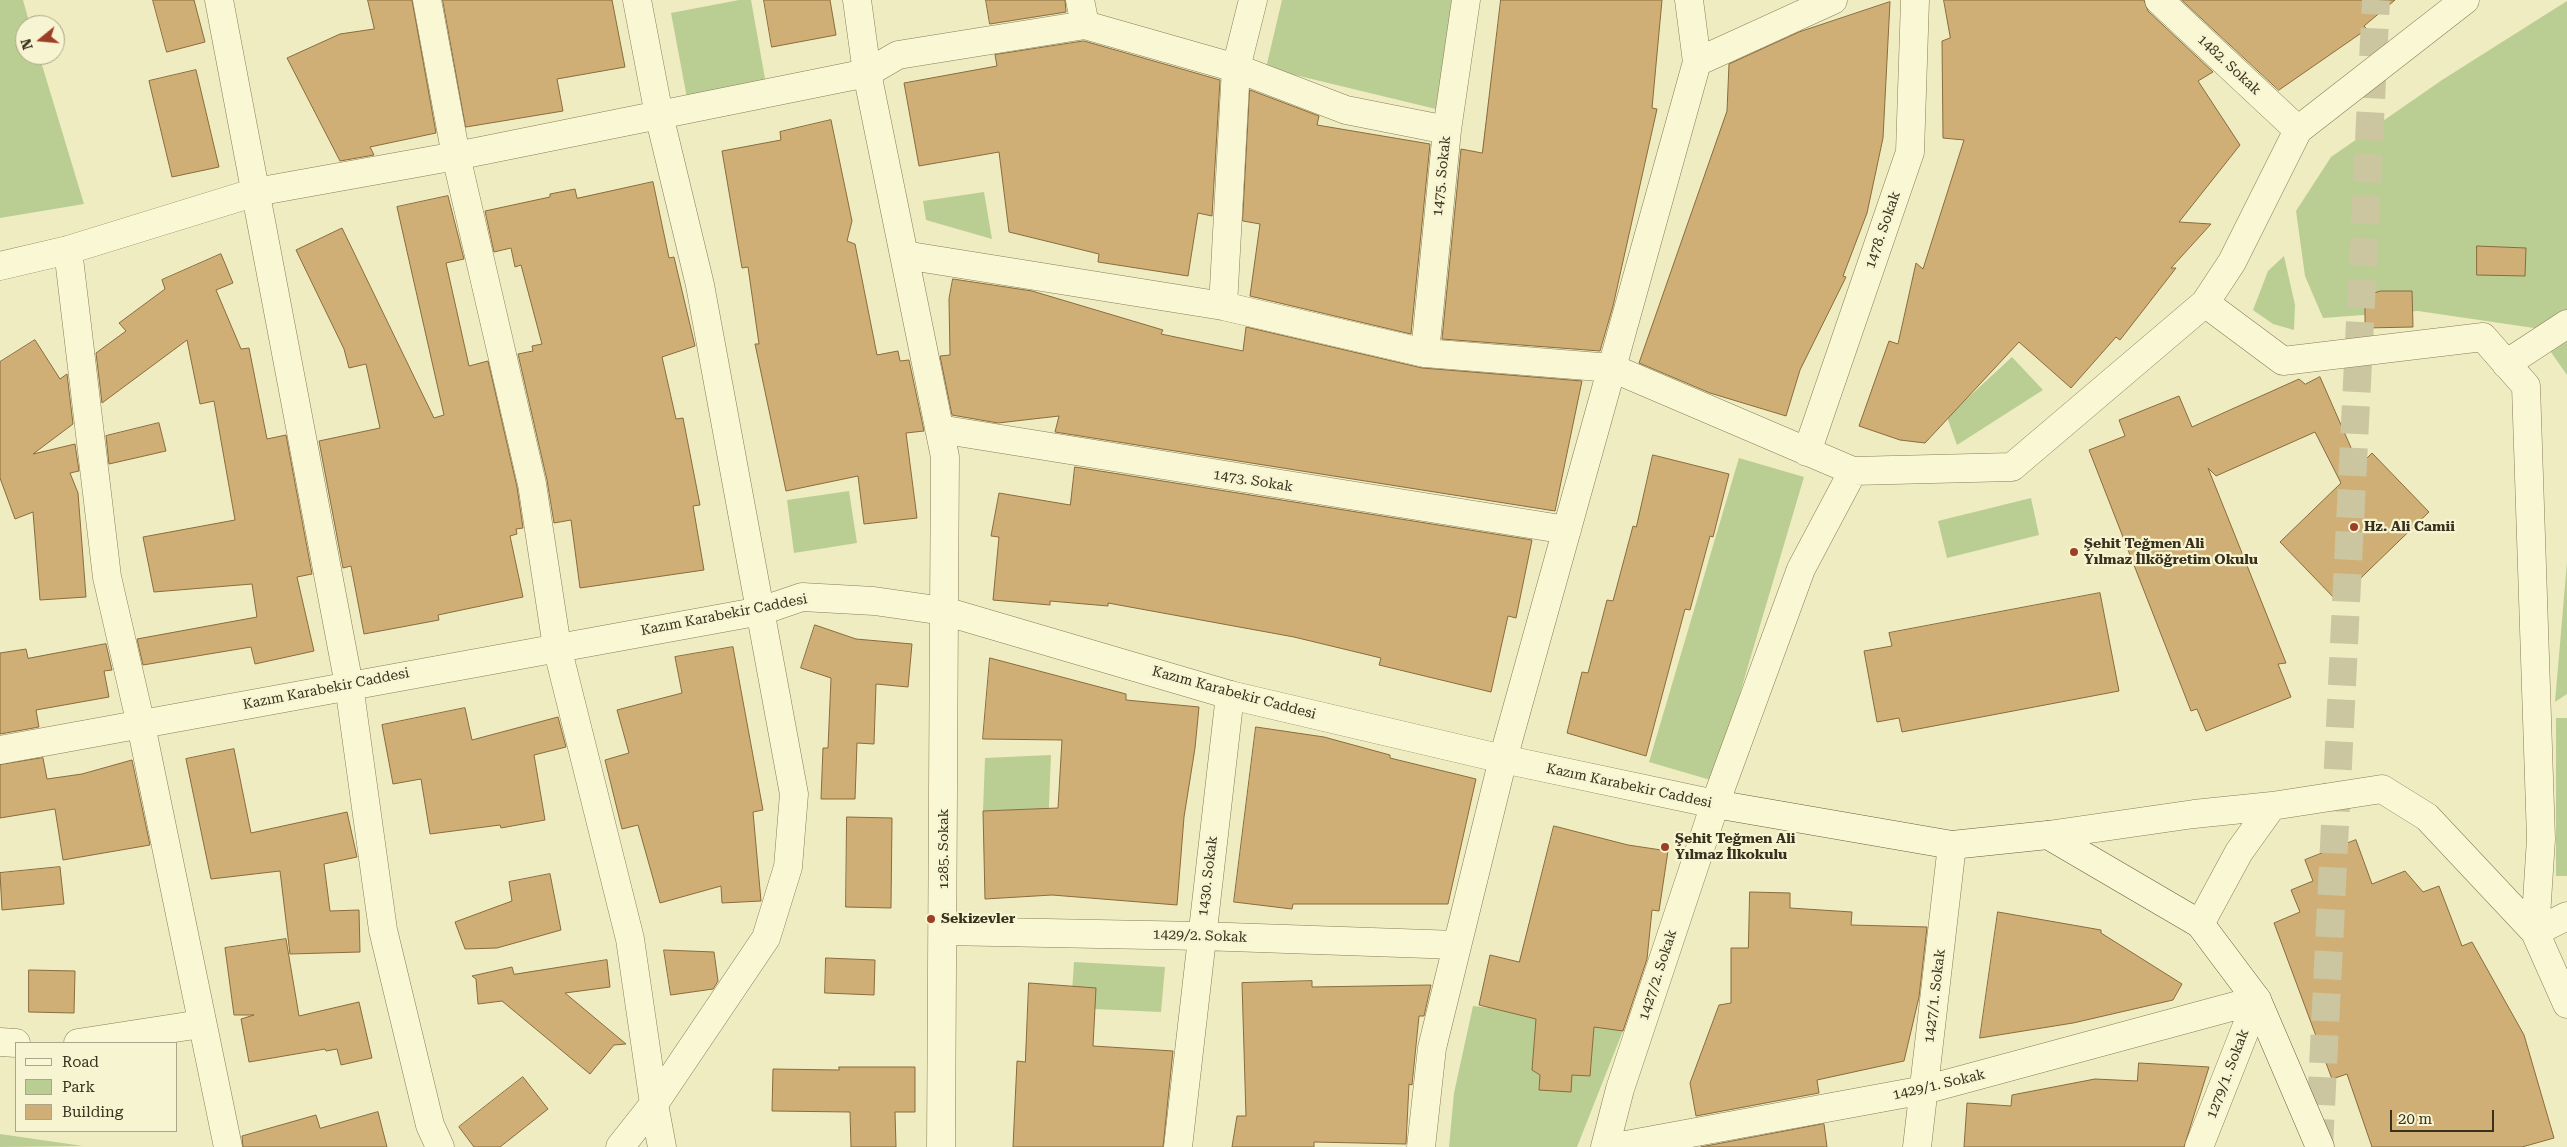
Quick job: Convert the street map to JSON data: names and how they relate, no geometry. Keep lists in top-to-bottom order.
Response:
{
  "streets": {
    "street": [
      "1482. Sokak",
      "1475. Sokak",
      "1478. Sokak",
      "1473. Sokak",
      "Kazım Karabekir Caddesi",
      "1285. Sokak",
      "1430. Sokak",
      "1429/2. Sokak",
      "1427/2. Sokak",
      "1427/1. Sokak",
      "1279/1. Sokak",
      "1429/1. Sokak"
    ]
  },
  "crossings": [
    ["1473. Sokak", "1285. Sokak"],
    ["Kazım Karabekir Caddesi", "1285. Sokak"],
    ["Kazım Karabekir Caddesi", "1430. Sokak"],
    ["Kazım Karabekir Caddesi", "1427/2. Sokak"],
    ["Kazım Karabekir Caddesi", "1427/1. Sokak"],
    ["1285. Sokak", "1429/2. Sokak"],
    ["1430. Sokak", "1429/2. Sokak"],
    ["1427/1. Sokak", "1429/1. Sokak"],
    ["1279/1. Sokak", "1429/1. Sokak"]
  ],
  "places": [
    "Hz. Ali Camii",
    "Şehit Teğmen Ali Yılmaz İlköğretim Okulu",
    "Şehit Teğmen Ali Yılmaz İlkokulu",
    "Sekizevler"
  ],
  "legend": ["Road", "Park", "Building"],
  "scale_bar": "20 m",
  "north": "left"
}
